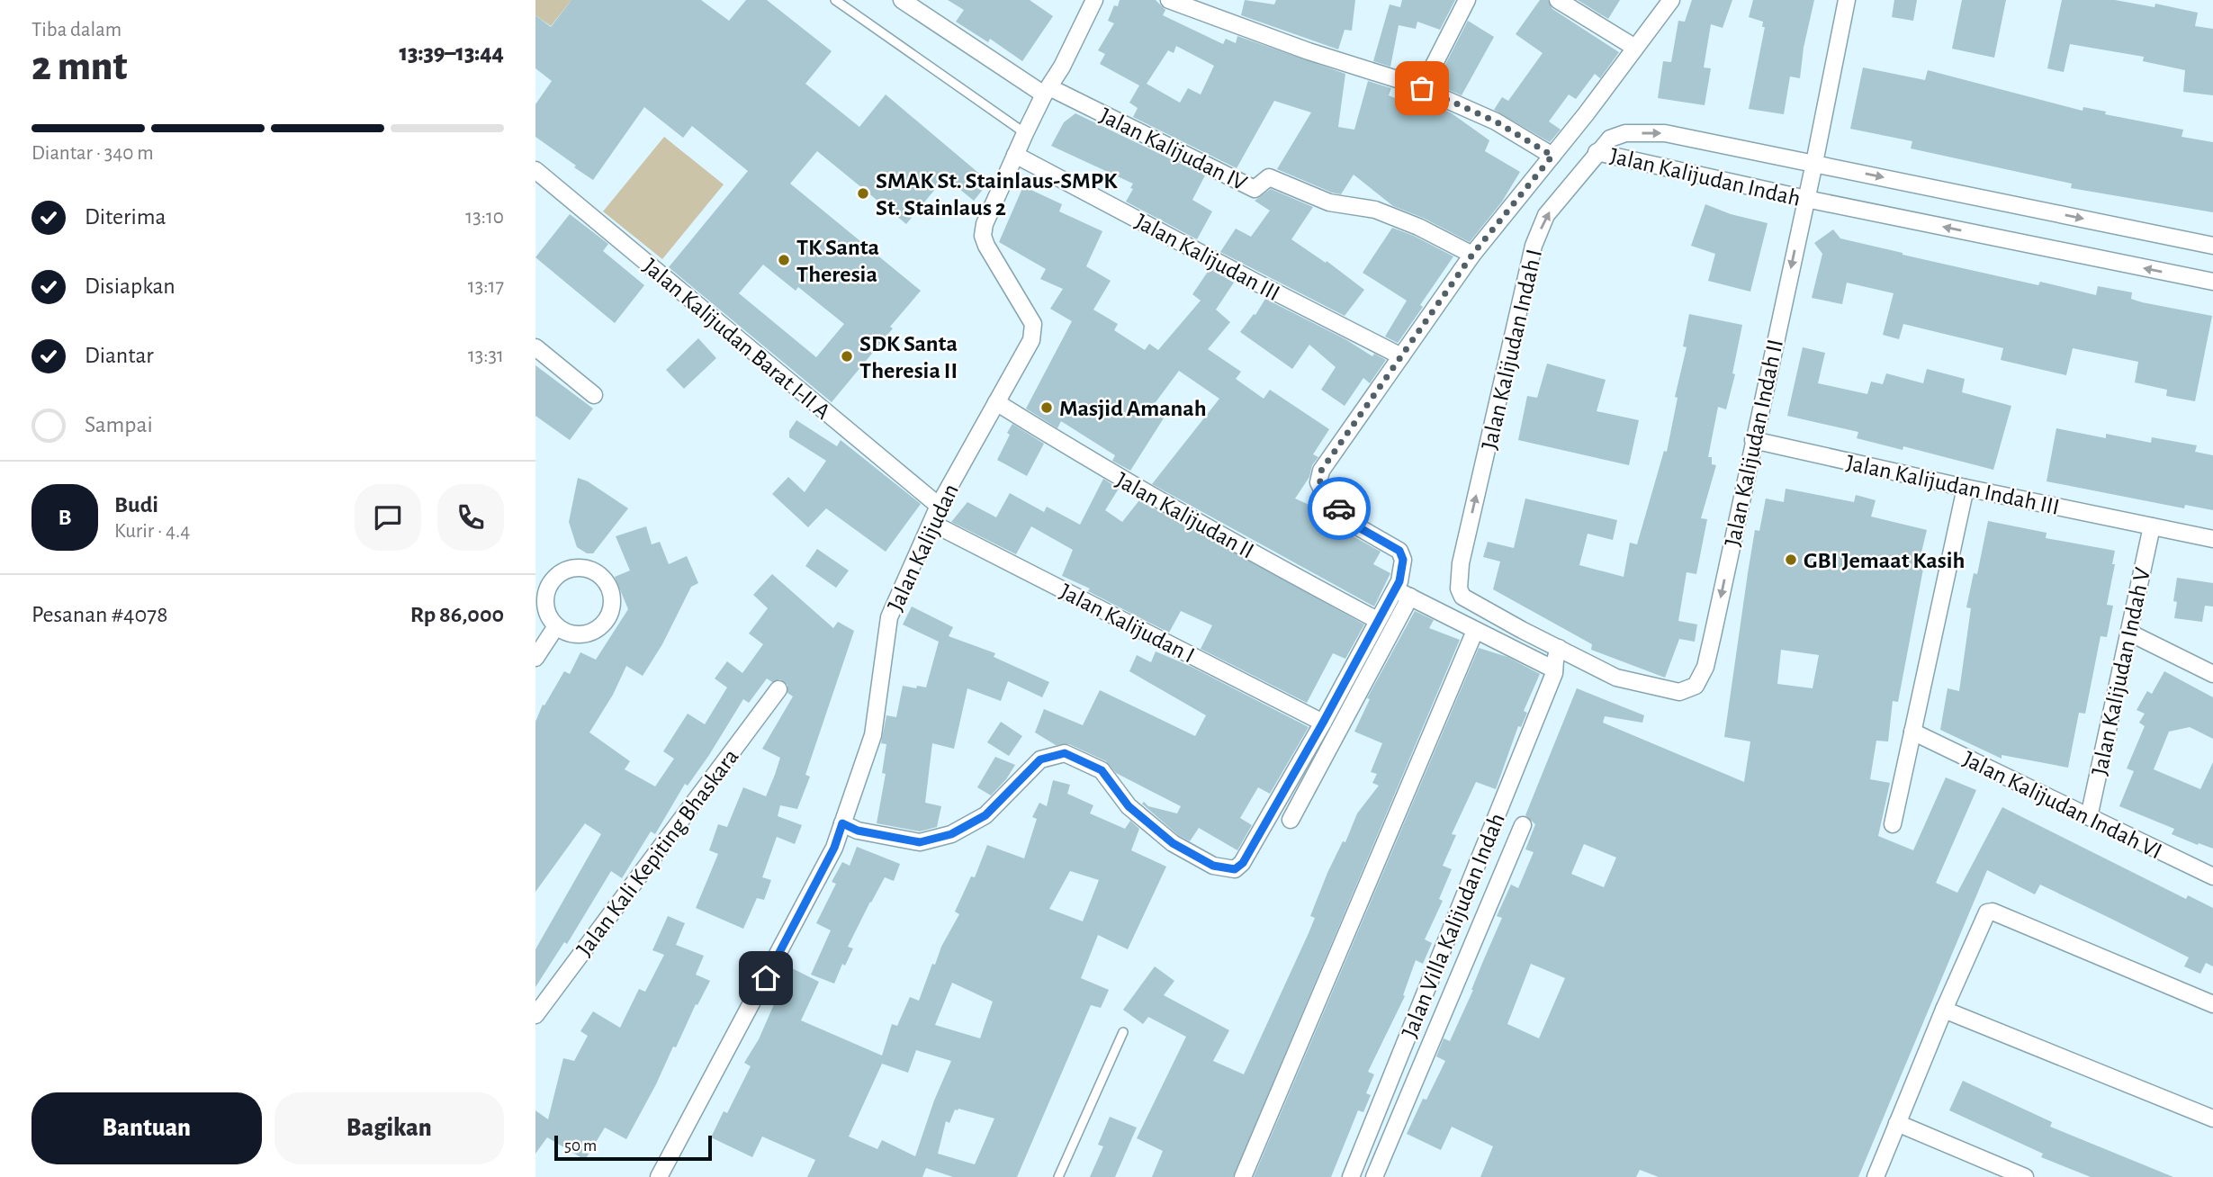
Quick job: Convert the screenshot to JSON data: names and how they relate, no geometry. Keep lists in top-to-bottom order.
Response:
{
  "streets": {
    "street": [
      "Jalan Kalijudan IV",
      "Jalan Kalijudan Indah",
      "Jalan Kalijudan III",
      "Jalan Kalijudan Barat I-II A",
      "Jalan Kalijudan Indah I",
      "Jalan Kalijudan Indah II",
      "Jalan Kalijudan Indah III",
      "Jalan Kalijudan II",
      "Jalan Kalijudan",
      "Jalan Kalijudan I",
      "Jalan Kalijudan Indah V",
      "Jalan Kalijudan Indah VI",
      "Jalan Kali Kepiting Bhaskara",
      "Jalan Villa Kalijudan Indah"
    ]
  },
  "crossings": [
    ["Jalan Kalijudan IV", "Jalan Kalijudan"],
    ["Jalan Kalijudan Indah", "Jalan Kalijudan Indah I"],
    ["Jalan Kalijudan Indah", "Jalan Kalijudan Indah II"],
    ["Jalan Kalijudan III", "Jalan Kalijudan"],
    ["Jalan Kalijudan Barat I-II A", "Jalan Kalijudan"],
    ["Jalan Kalijudan Indah I", "Jalan Kalijudan Indah II"],
    ["Jalan Kalijudan Indah II", "Jalan Kalijudan Indah III"],
    ["Jalan Kalijudan Indah III", "Jalan Kalijudan Indah V"],
    ["Jalan Kalijudan II", "Jalan Kalijudan"],
    ["Jalan Kalijudan", "Jalan Kalijudan I"],
    ["Jalan Kalijudan Indah V", "Jalan Kalijudan Indah VI"]
  ],
  "one_way": ["Jalan Kalijudan Indah II"],
  "places": [
    "SMAK St. Stainlaus-SMPK St. Stainlaus 2",
    "TK Santa Theresia",
    "SDK Santa Theresia II",
    "Masjid Amanah",
    "GBI Jemaat Kasih"
  ],
  "scale_bar": "50 m",
  "page": {
    "heading": ["2 mnt", "Tiba dalam", "13:39–13:44"],
    "panel": [
      "Budi",
      "Kurir · 4.4",
      "Pesanan #4078",
      "Rp 86,000"
    ],
    "bar": "Diantar · 340 m",
    "list": [
      ["Diterima", "13:10"],
      ["Disiapkan", "13:17"],
      ["Diantar", "13:31"],
      "Sampai"
    ],
    "round": "B",
    "buttons": ["Bantuan", "Bagikan"],
    "scale": "50 m"
  }
}
